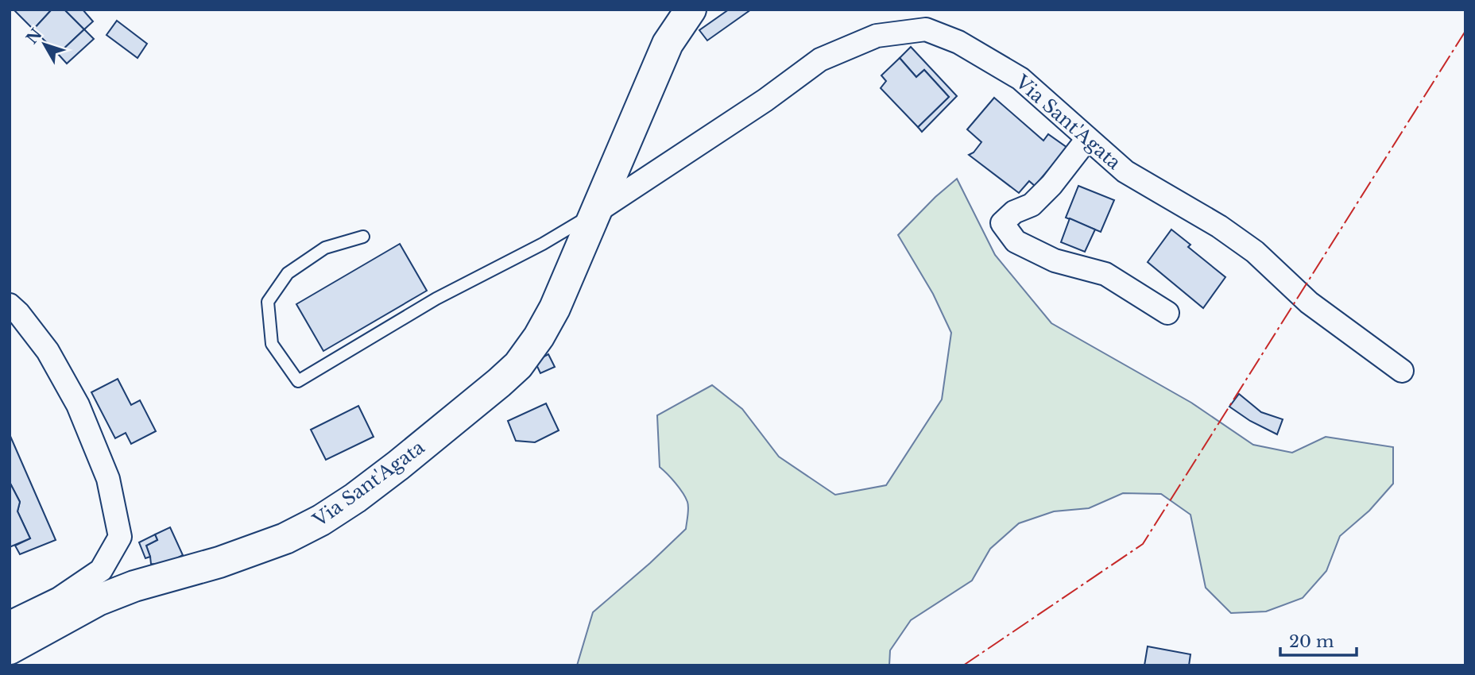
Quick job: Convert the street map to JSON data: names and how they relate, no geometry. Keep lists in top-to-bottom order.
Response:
{
  "streets": {
    "street": ["Via Sant'Agata"]
  },
  "scale_bar": "20 m",
  "north": "top left"
}
